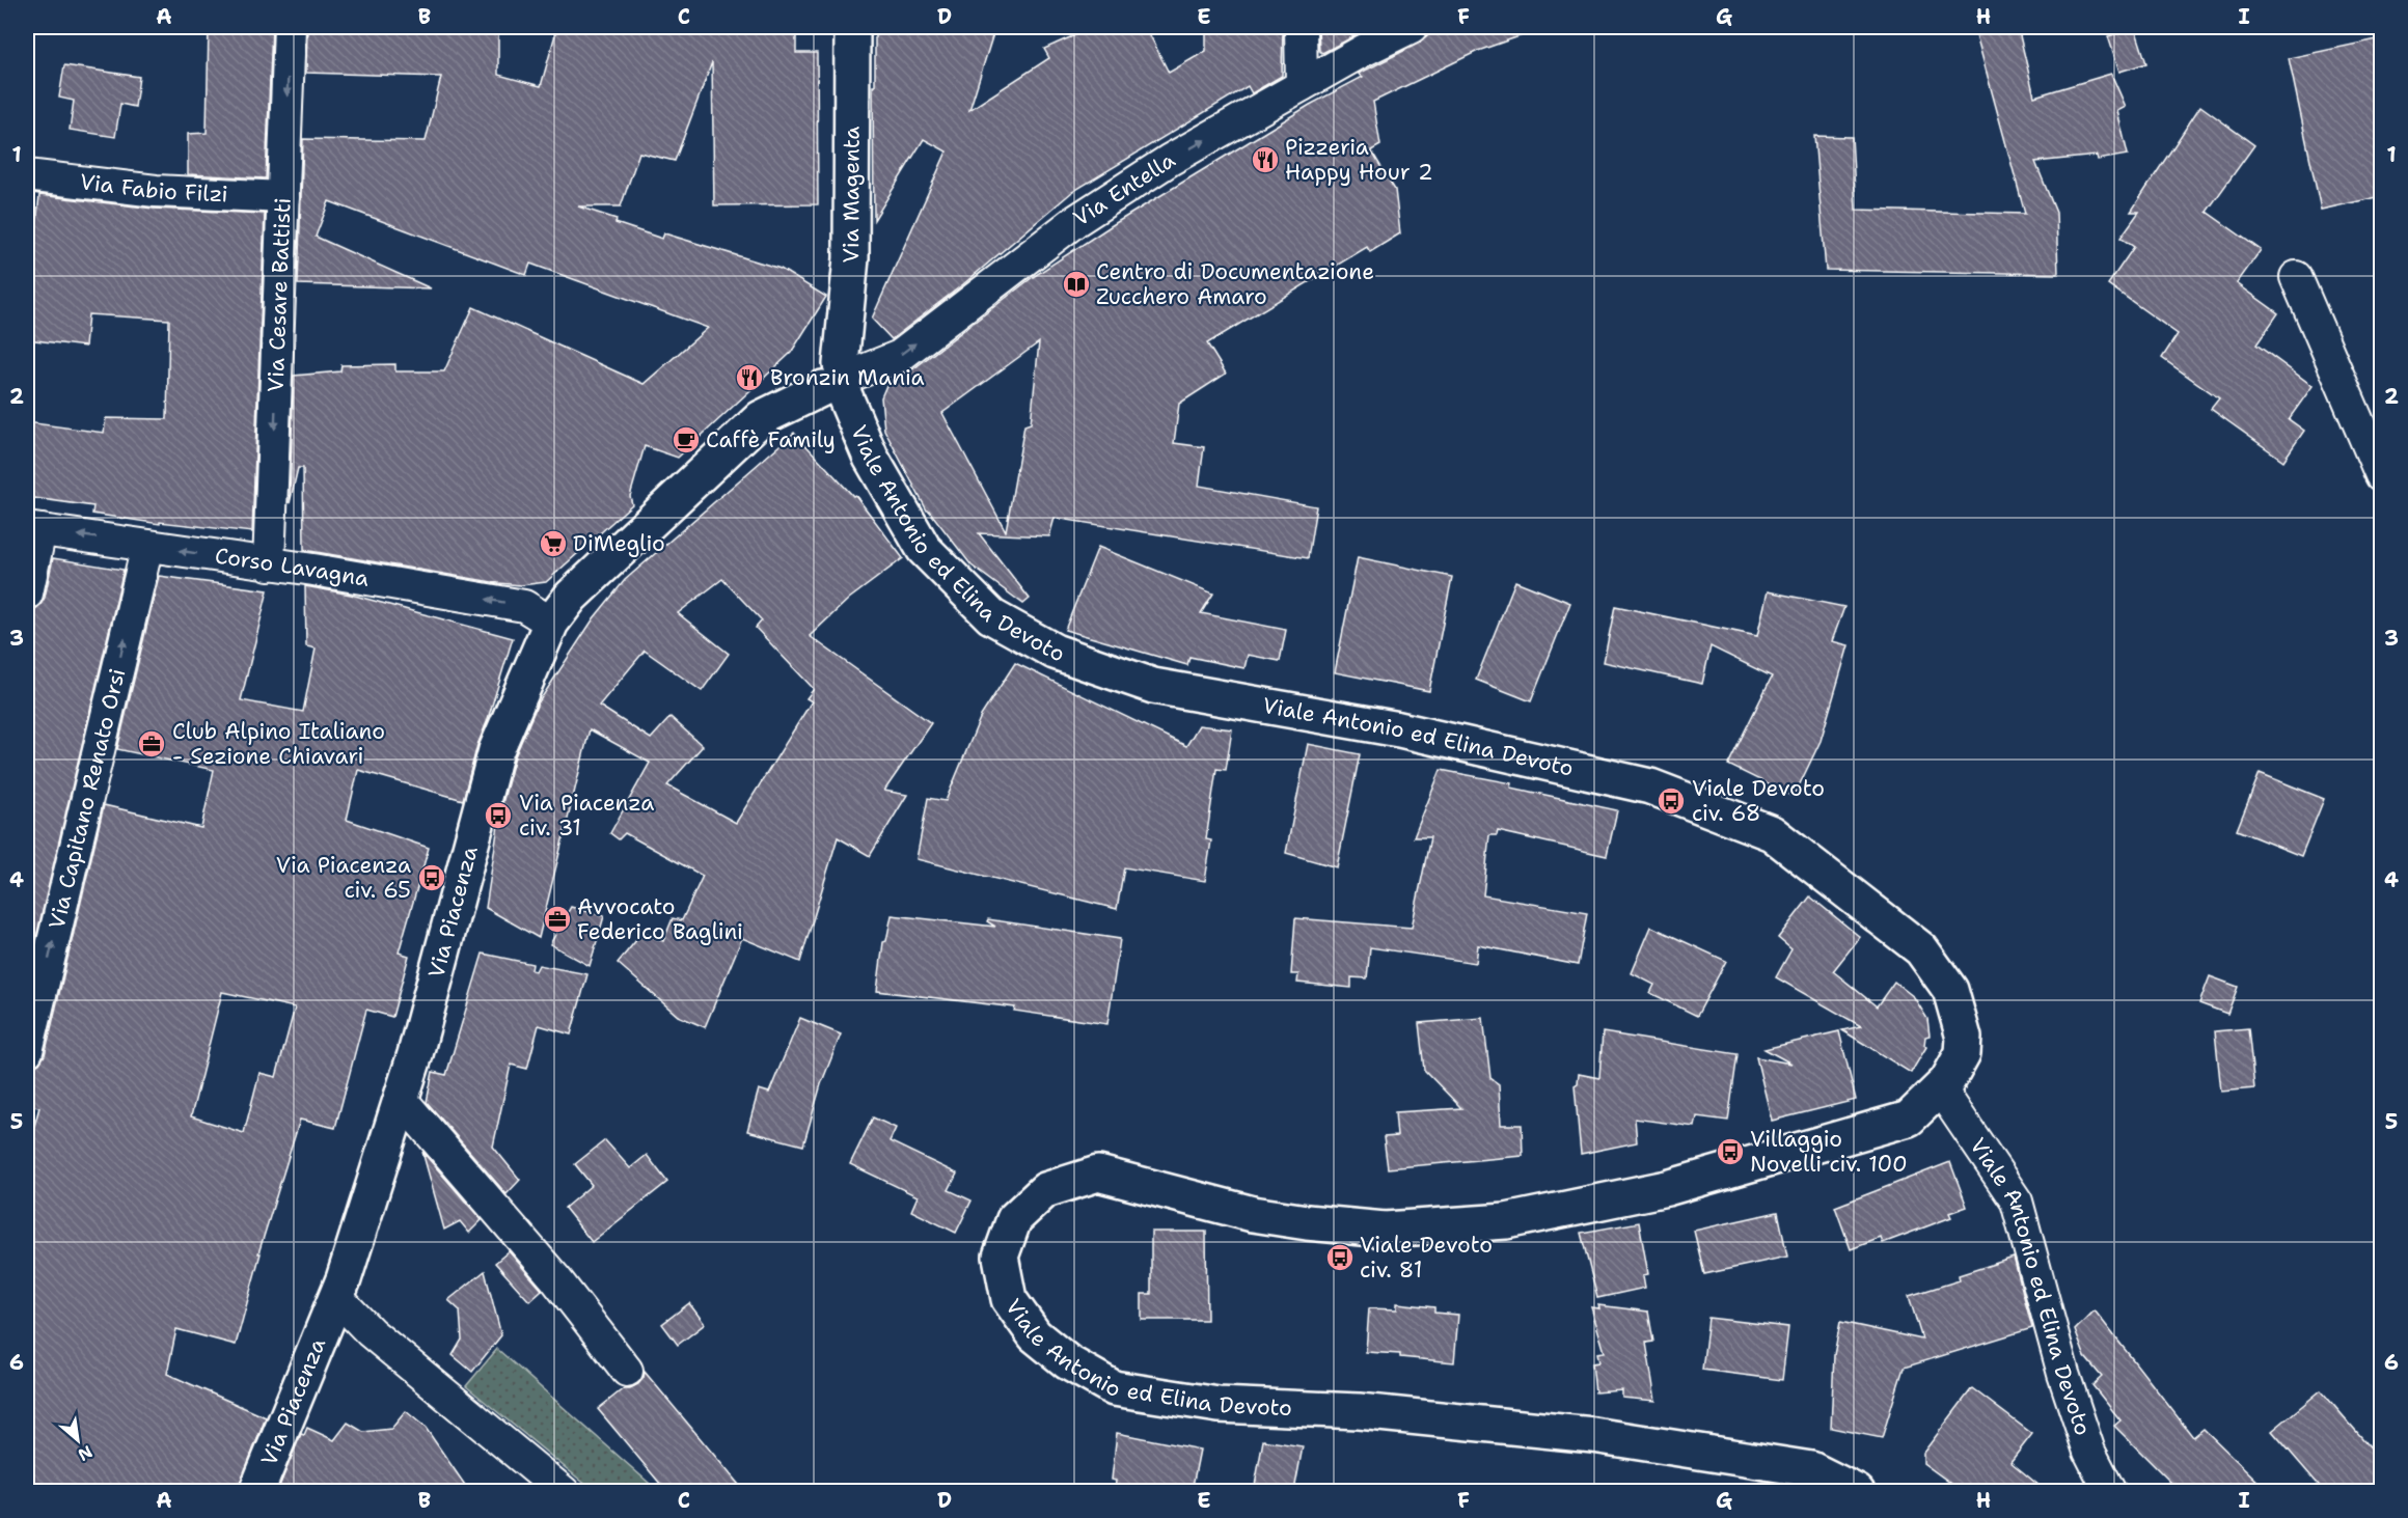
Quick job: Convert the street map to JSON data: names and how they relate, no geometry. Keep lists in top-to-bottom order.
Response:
{
  "streets": {
    "street": [
      "Via Fabio Filzi",
      "Via Entella",
      "Via Magenta",
      "Via Cesare Battisti",
      "Viale Antonio ed Elina Devoto",
      "Corso Lavagna",
      "Via Capitano Renato Orsi",
      "Via Piacenza"
    ]
  },
  "crossings": [
    ["Via Fabio Filzi", "Via Cesare Battisti"],
    ["Via Entella", "Via Magenta"],
    ["Via Entella", "Viale Antonio ed Elina Devoto"],
    ["Via Entella", "Corso Lavagna"],
    ["Via Entella", "Via Piacenza"],
    ["Via Magenta", "Viale Antonio ed Elina Devoto"],
    ["Via Cesare Battisti", "Corso Lavagna"],
    ["Corso Lavagna", "Via Capitano Renato Orsi"],
    ["Corso Lavagna", "Via Piacenza"]
  ],
  "one_way": [
    "Via Entella",
    "Via Cesare Battisti",
    "Corso Lavagna",
    "Via Capitano Renato Orsi"
  ],
  "places": {
    "restaurant": ["Pizzeria Happy Hour 2", "Bronzin Mania"],
    "library": ["Centro di Documentazione Zucchero Amaro"],
    "cafe": ["Caffè Family"],
    "supermarket": ["DiMeglio"],
    "office": ["Club Alpino Italiano - Sezione Chiavari", "Avvocato Federico Baglini"],
    "bus stop": [
      "Viale Devoto civ. 68",
      "Via Piacenza civ. 31",
      "Via Piacenza civ. 65",
      "Villaggio Novelli civ. 100",
      "Viale Devoto civ. 81"
    ]
  },
  "north": "bottom right",
  "grid": {
    "columns": [
      "A",
      "B",
      "C",
      "D",
      "E",
      "F",
      "G",
      "H",
      "I"
    ],
    "rows": [
      "1",
      "2",
      "3",
      "4",
      "5",
      "6"
    ]
  }
}
